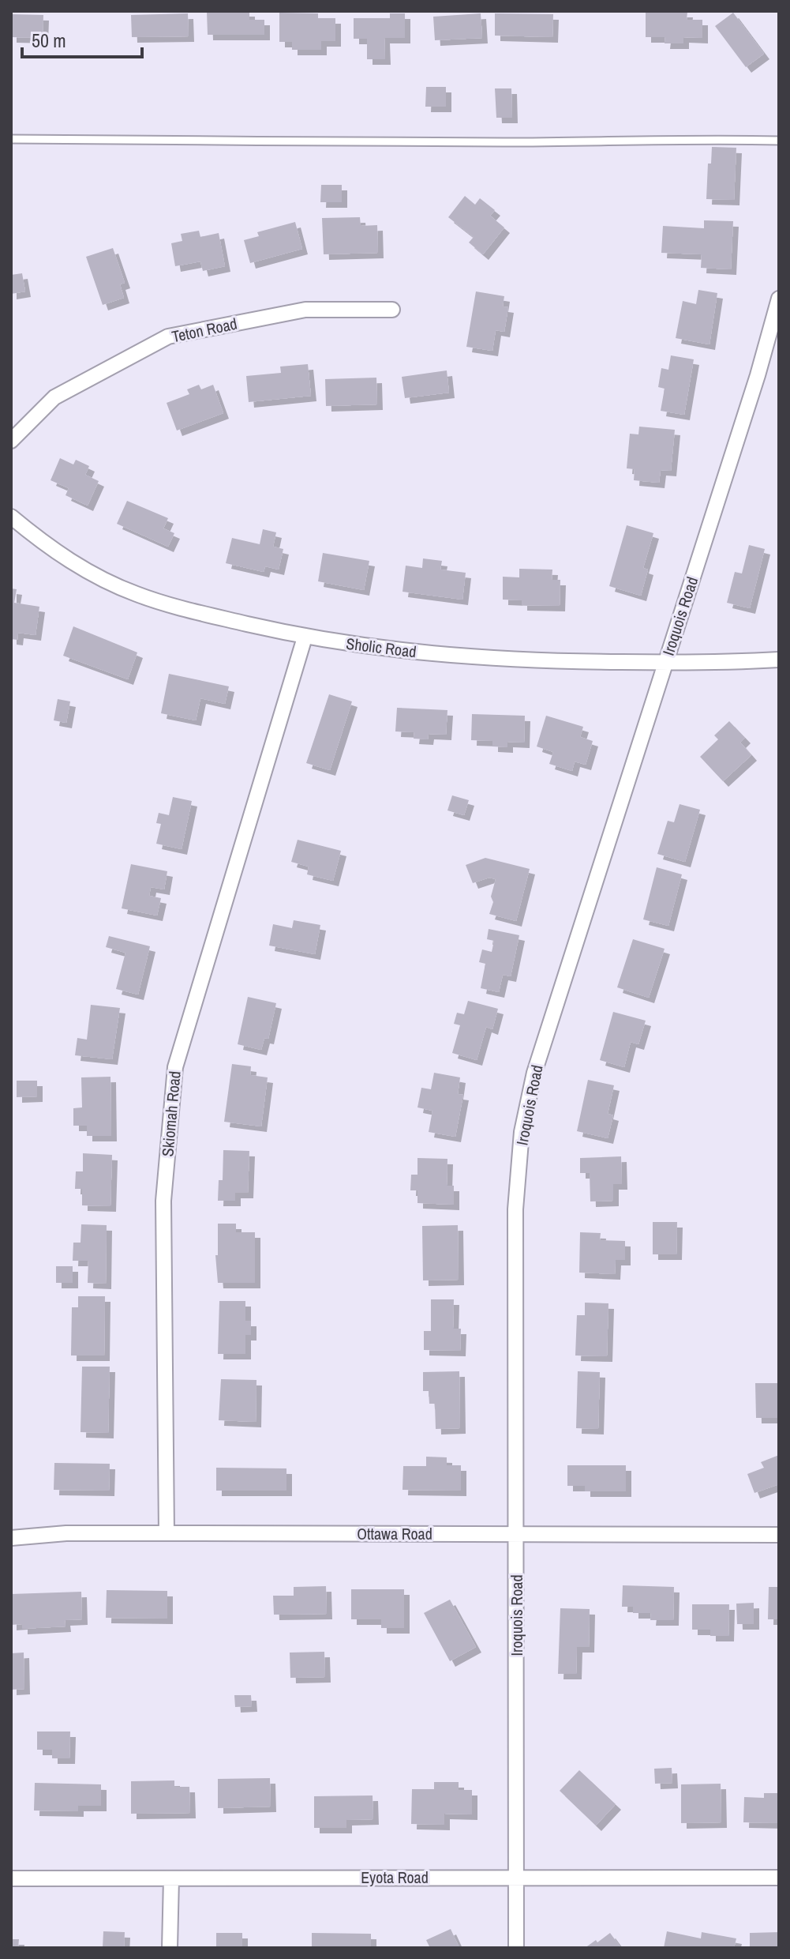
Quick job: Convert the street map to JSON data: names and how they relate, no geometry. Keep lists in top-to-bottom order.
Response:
{
  "streets": {
    "street": [
      "Teton Road",
      "Iroquois Road",
      "Sholic Road",
      "Skiomah Road",
      "Ottawa Road",
      "Eyota Road"
    ]
  },
  "crossings": [
    ["Iroquois Road", "Sholic Road"],
    ["Iroquois Road", "Ottawa Road"],
    ["Iroquois Road", "Eyota Road"],
    ["Sholic Road", "Skiomah Road"],
    ["Skiomah Road", "Ottawa Road"]
  ],
  "scale_bar": "50 m"
}
